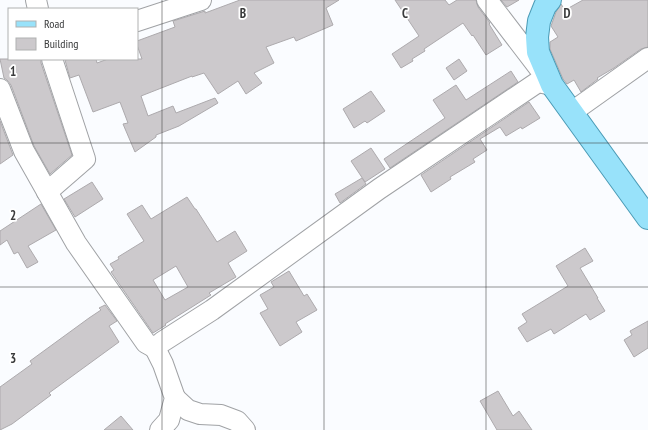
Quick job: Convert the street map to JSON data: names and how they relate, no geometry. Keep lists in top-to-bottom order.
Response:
{
  "legend": ["Road", "Building"],
  "grid": {
    "columns": ["B", "C", "D"],
    "rows": ["1", "2", "3"]
  }
}
